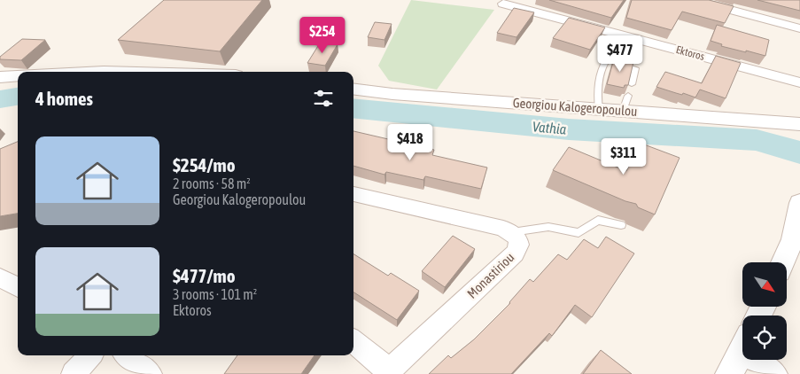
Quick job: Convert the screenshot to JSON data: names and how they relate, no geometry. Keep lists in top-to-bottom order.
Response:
{
  "streets": {
    "street": ["Ektoros", "Georgiou Kalogeropoulou", "Monastiriou"]
  },
  "water": ["Vathia"],
  "north": "bottom right",
  "page": {
    "price": [
      "$254",
      "$477",
      "$418",
      "$311"
    ],
    "heading": "4 homes",
    "list": [
      {
        "name": "$254/mo",
        "note": "2 rooms · 58 m² · Georgiou Kalogeropoulou"
      },
      {
        "name": "$477/mo",
        "note": "3 rooms · 101 m² · Ektoros"
      }
    ]
  }
}
